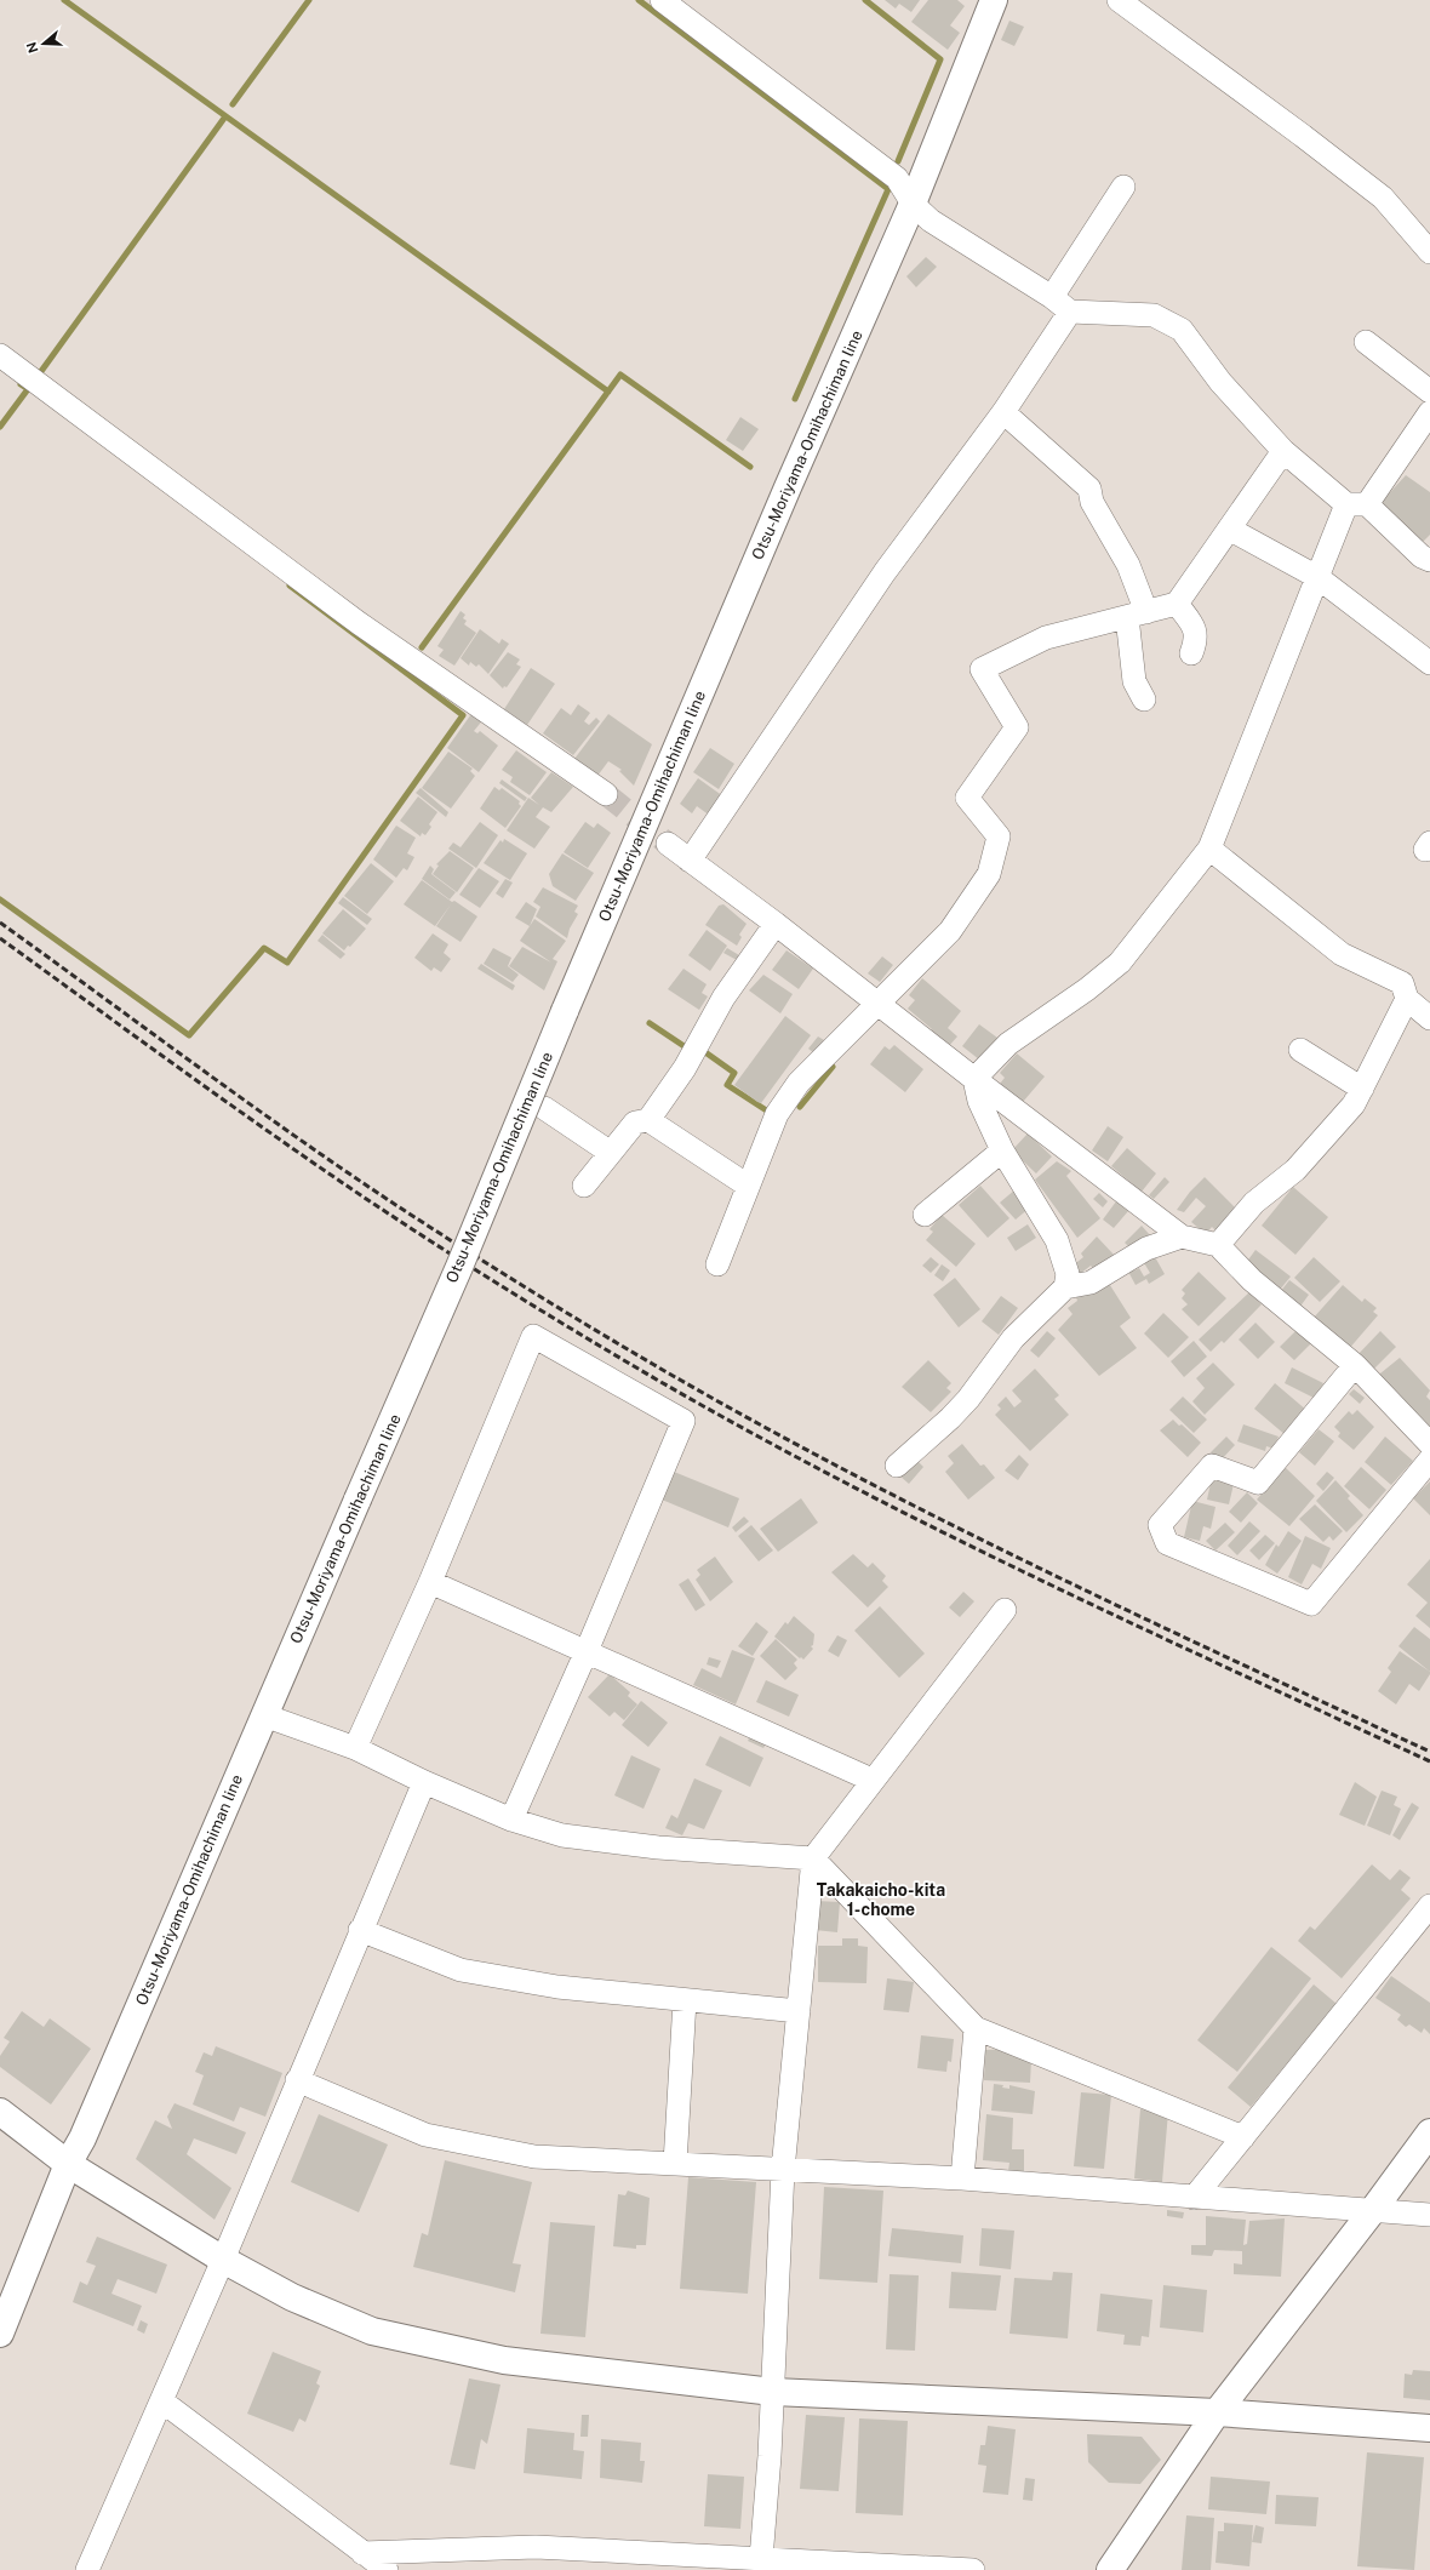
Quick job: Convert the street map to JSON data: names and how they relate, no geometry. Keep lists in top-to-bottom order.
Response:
{
  "streets": {
    "main road": ["Otsu-Moriyama-Omihachiman line"]
  },
  "districts": ["Takakaicho-kita 1-chome"],
  "north": "left"
}
